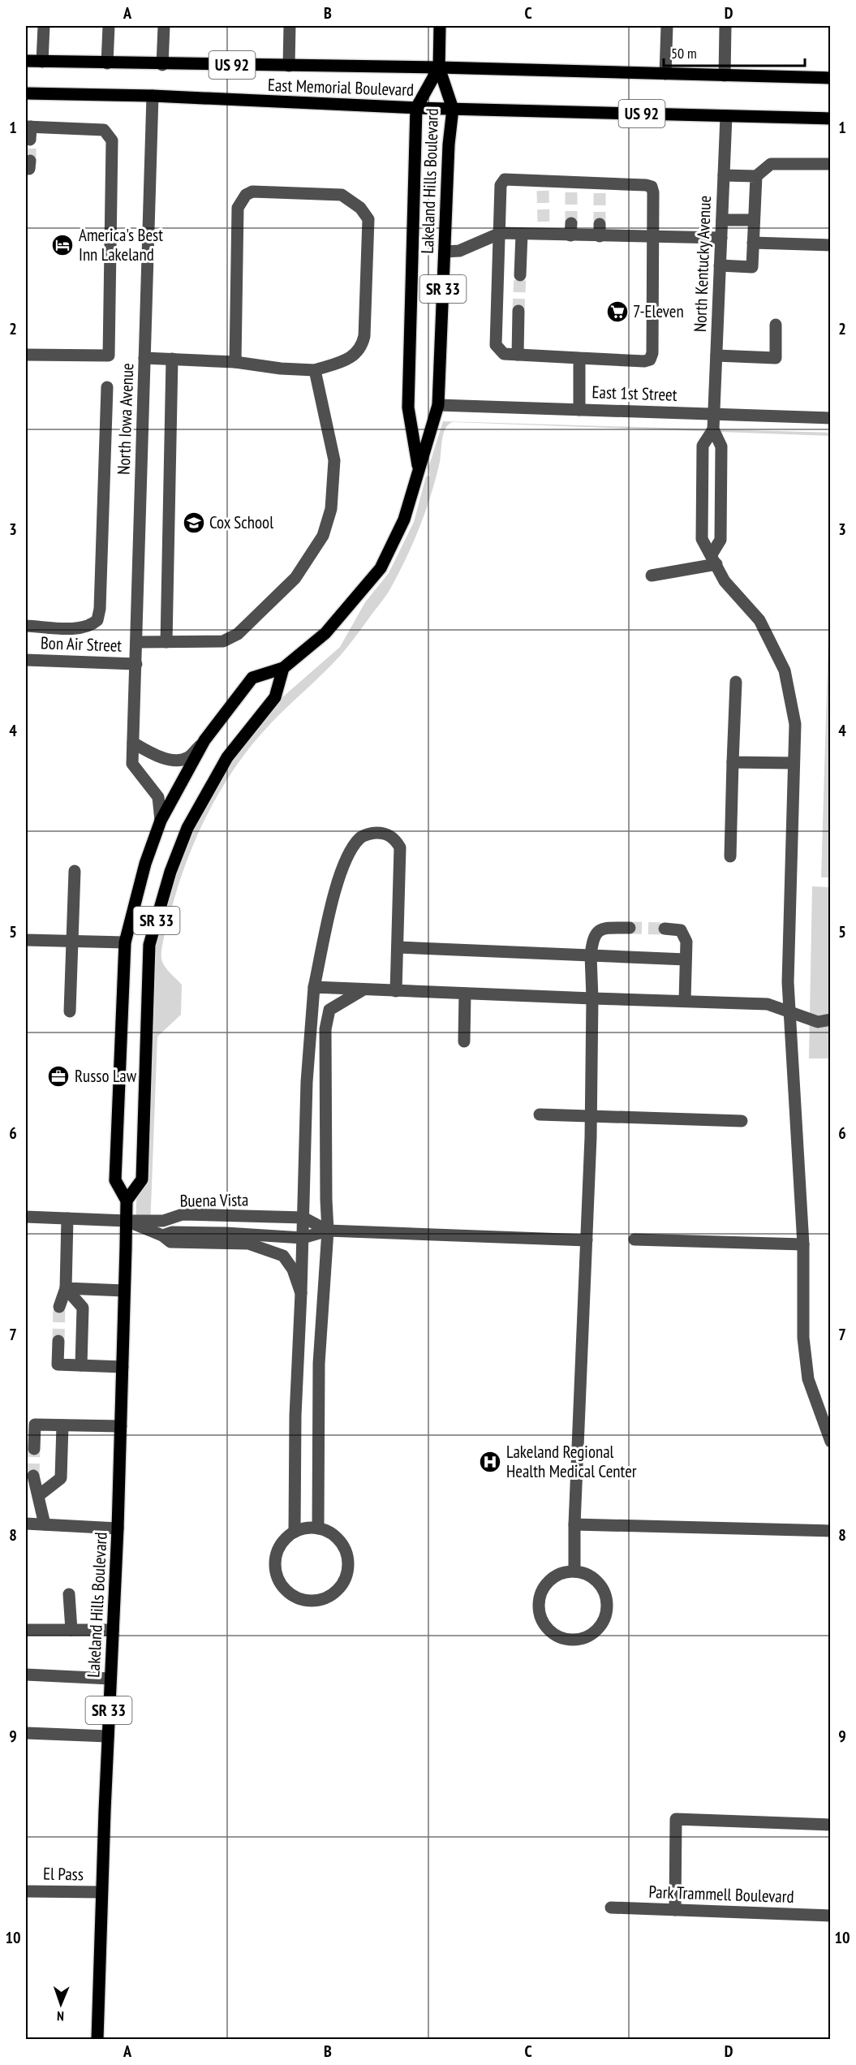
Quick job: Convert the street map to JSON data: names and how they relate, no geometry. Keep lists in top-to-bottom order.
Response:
{
  "streets": {
    "main road": [
      "US 92",
      "East Memorial Boulevard",
      "Lakeland Hills Boulevard",
      "SR 33"
    ],
    "street": [
      "North Kentucky Avenue",
      "East 1st Street",
      "North Iowa Avenue",
      "Bon Air Street",
      "Buena Vista",
      "El Pass",
      "Park Trammell Boulevard"
    ]
  },
  "crossings": [
    ["East Memorial Boulevard", "Lakeland Hills Boulevard"],
    ["East Memorial Boulevard", "North Kentucky Avenue"],
    ["East Memorial Boulevard", "North Iowa Avenue"],
    ["Lakeland Hills Boulevard", "SR 33"],
    ["Lakeland Hills Boulevard", "East 1st Street"],
    ["Lakeland Hills Boulevard", "North Iowa Avenue"],
    ["Lakeland Hills Boulevard", "Buena Vista"],
    ["Lakeland Hills Boulevard", "El Pass"],
    ["North Kentucky Avenue", "East 1st Street"],
    ["North Iowa Avenue", "Bon Air Street"]
  ],
  "places": {
    "hotel": ["America's Best Inn Lakeland"],
    "supermarket": ["7-Eleven"],
    "school or university": ["Cox School"],
    "office": ["Russo Law"],
    "hospital": ["Lakeland Regional Health Medical Center"]
  },
  "scale_bar": "50 m",
  "north": "bottom",
  "grid": {
    "columns": [
      "A",
      "B",
      "C",
      "D"
    ],
    "rows": [
      "1",
      "2",
      "3",
      "4",
      "5",
      "6",
      "7",
      "8",
      "9",
      "10"
    ]
  }
}
